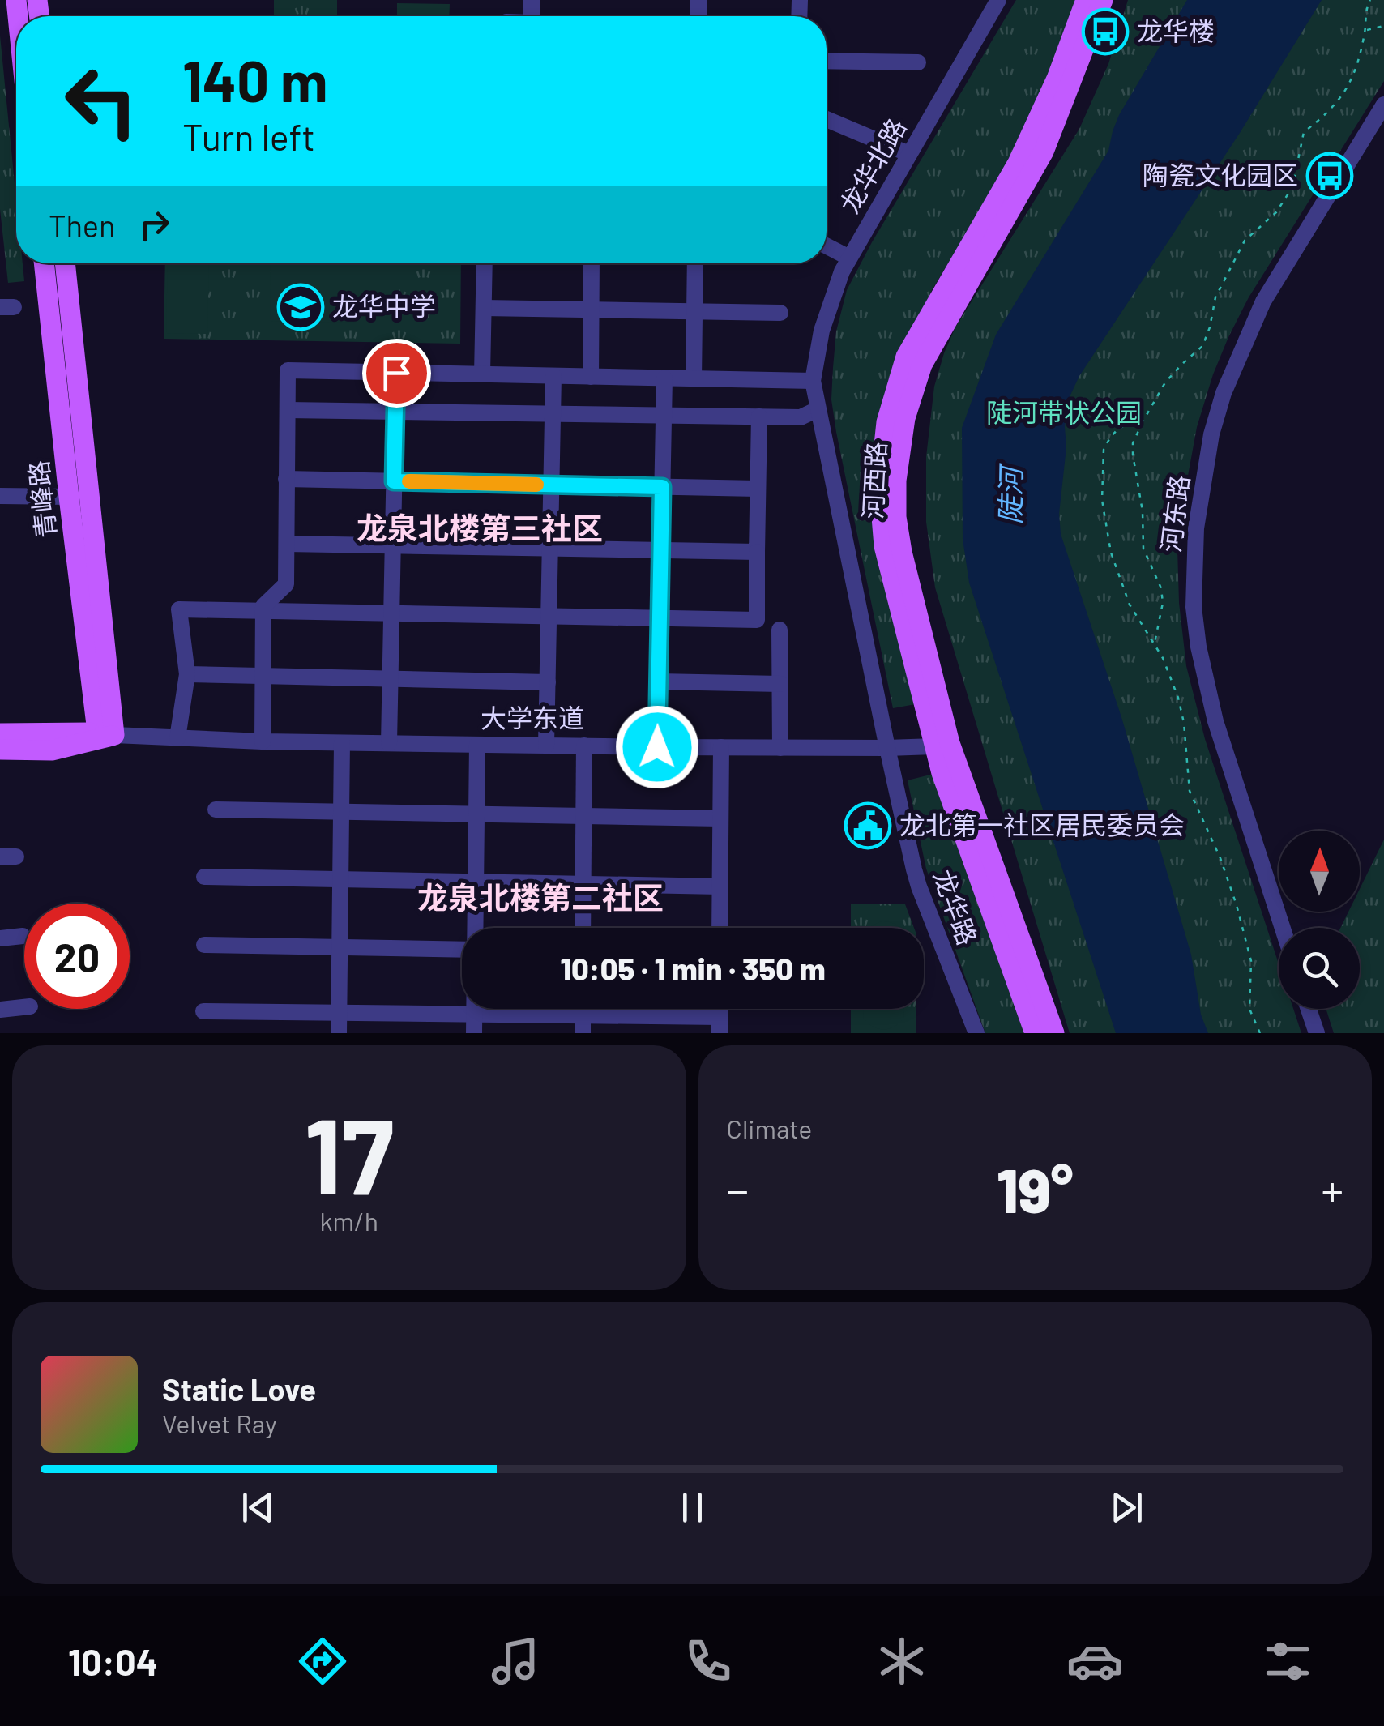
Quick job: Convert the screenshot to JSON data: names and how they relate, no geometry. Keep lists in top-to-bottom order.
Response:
{
  "streets": {
    "main road": ["河西路", "青峰路", "大学东道"],
    "street": ["龙华北路", "河东路", "龙华路"]
  },
  "crossings": [
    ["龙华北路", "大学东道"],
    ["龙华北路", "龙华路"],
    ["河西路", "大学东道"],
    ["青峰路", "大学东道"],
    ["大学东道", "龙华路"]
  ],
  "districts": ["龙泉北楼第三社区", "龙泉北楼第二社区"],
  "water": ["陡河"],
  "parks": ["陡河带状公园"],
  "places": {
    "bus stop": ["龙华楼", "陶瓷文化园区"],
    "school or university": ["龙华中学"],
    "public building": ["龙北第一社区居民委员会"]
  },
  "north": "top",
  "page": {
    "turn": ["140 m", "Turn left"],
    "then": "Then",
    "limit": "20",
    "trip": "10:05 · 1 min · 350 m",
    "tile": [
      ["17", "km/h"],
      "Climate"
    ],
    "heat": ["−", "19°", "+"],
    "song": ["Static Love", "Velvet Ray"],
    "tabs": "10:04"
  }
}
